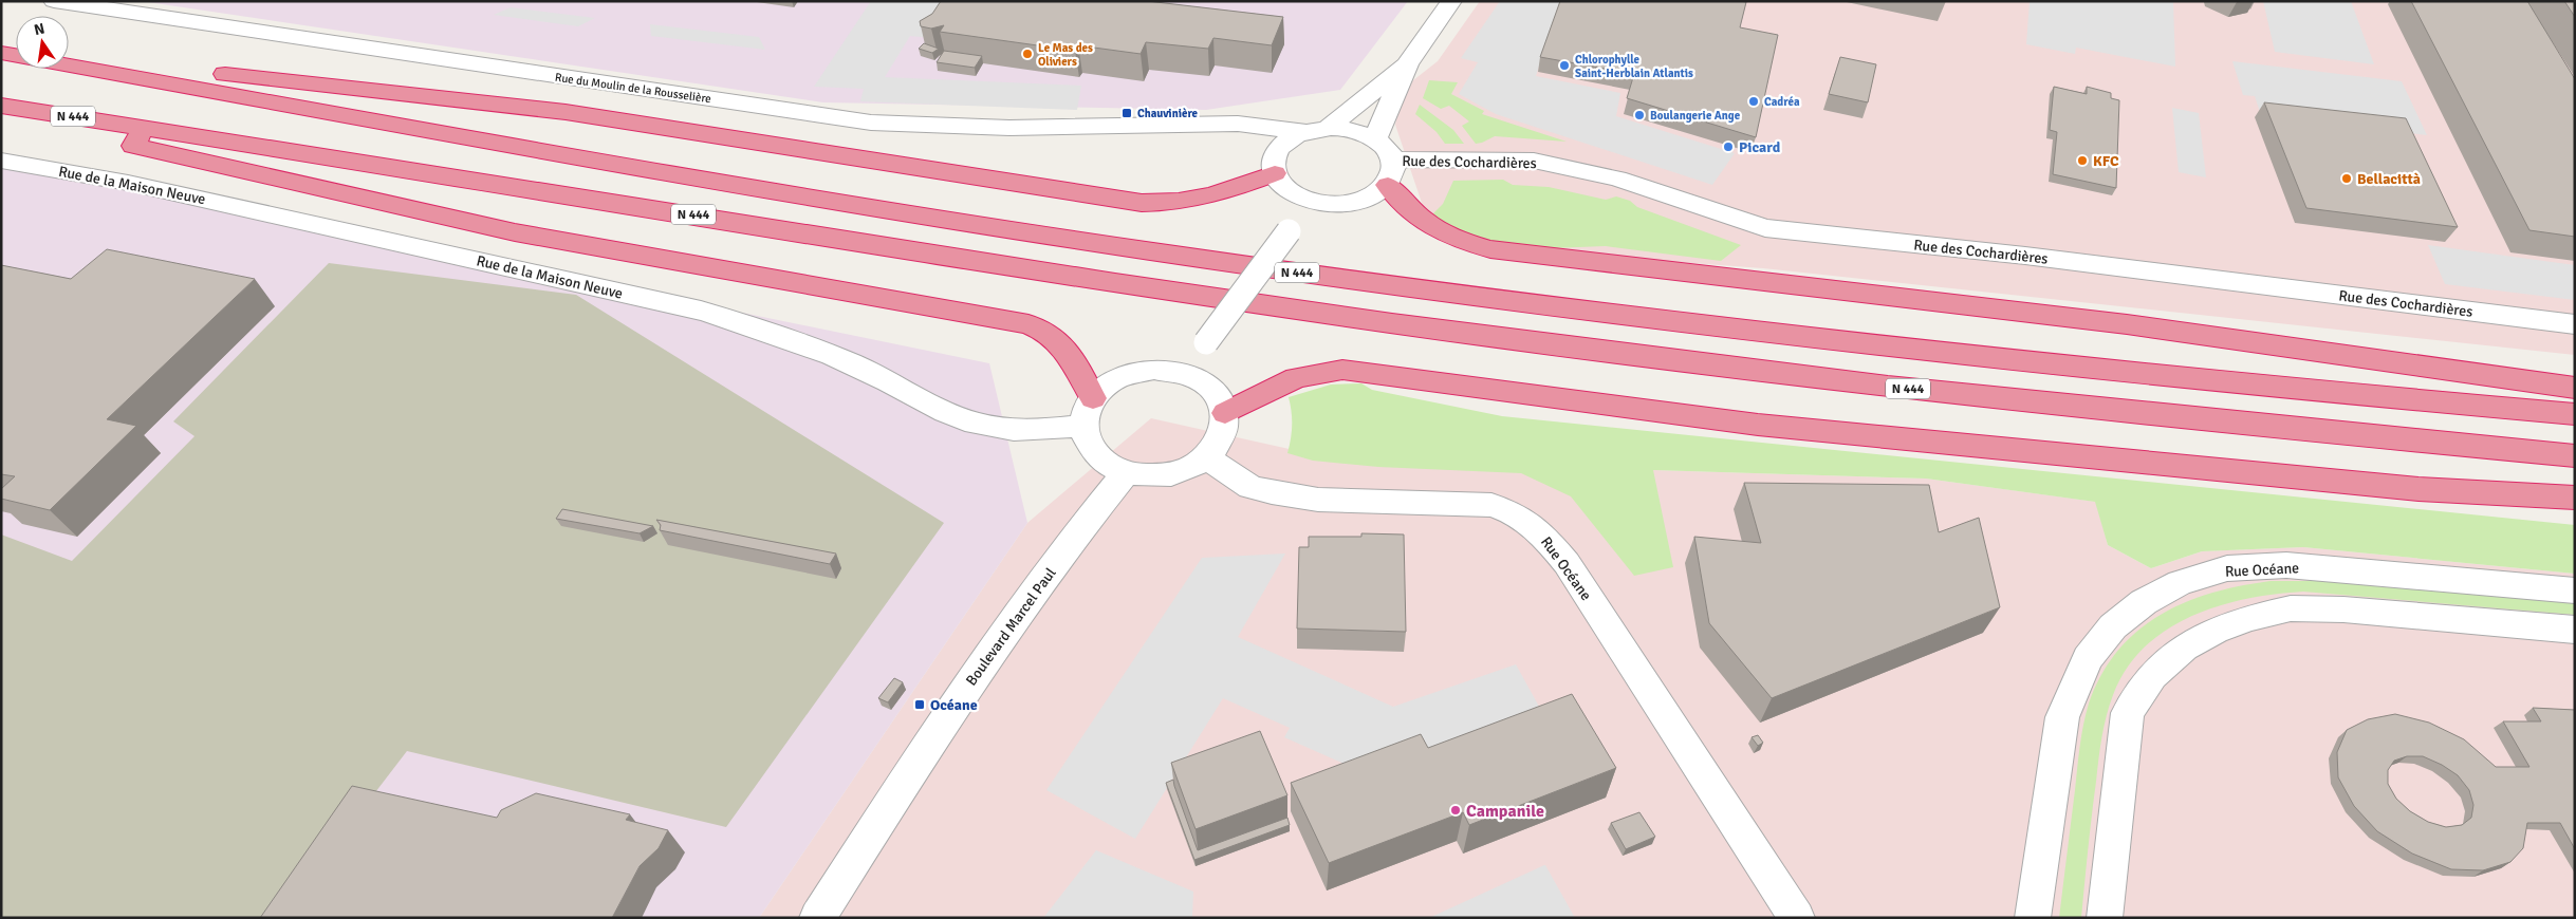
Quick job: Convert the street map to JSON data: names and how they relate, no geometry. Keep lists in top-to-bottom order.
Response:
{
  "streets": {
    "highway": ["N 444"],
    "street": [
      "Rue du Moulin de la Rousselière",
      "Rue des Cochardières",
      "Rue de la Maison Neuve",
      "Rue Océane",
      "Boulevard Marcel Paul"
    ]
  },
  "crossings": [
    ["Rue du Moulin de la Rousselière", "Rue des Cochardières"],
    ["Rue de la Maison Neuve", "Rue Océane"],
    ["Rue de la Maison Neuve", "Boulevard Marcel Paul"],
    ["Rue Océane", "Boulevard Marcel Paul"]
  ],
  "places": {
    "other": [
      "Le Mas des Oliviers",
      "Chlorophylle Saint-Herblain Atlantis",
      "Cadréa",
      "Boulangerie Ange",
      "Picard",
      "KFC",
      "Bellacittà",
      "Campanile"
    ],
    "transit": ["Chauvinière", "Océane"]
  },
  "north": "top"
}
